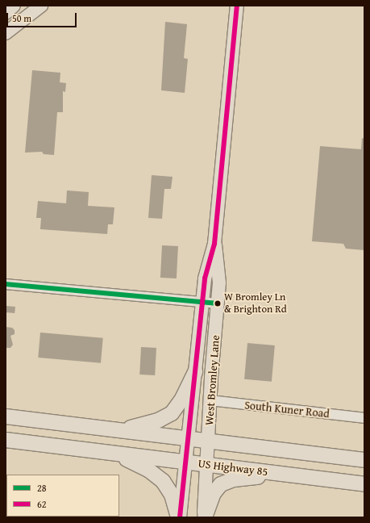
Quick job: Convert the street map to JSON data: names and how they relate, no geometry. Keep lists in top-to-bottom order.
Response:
{
  "streets": {
    "highway": ["US Highway 85"],
    "main road": ["West Bromley Lane"],
    "street": ["South Kuner Road"]
  },
  "crossings": [
    ["West Bromley Lane", "South Kuner Road"],
    ["West Bromley Lane", "US Highway 85"]
  ],
  "places": ["W Bromley Ln & Brighton Rd"],
  "lines": ["transit line 62", "transit line 28"],
  "legend": ["28", "62"],
  "scale_bar": "50 m"
}
